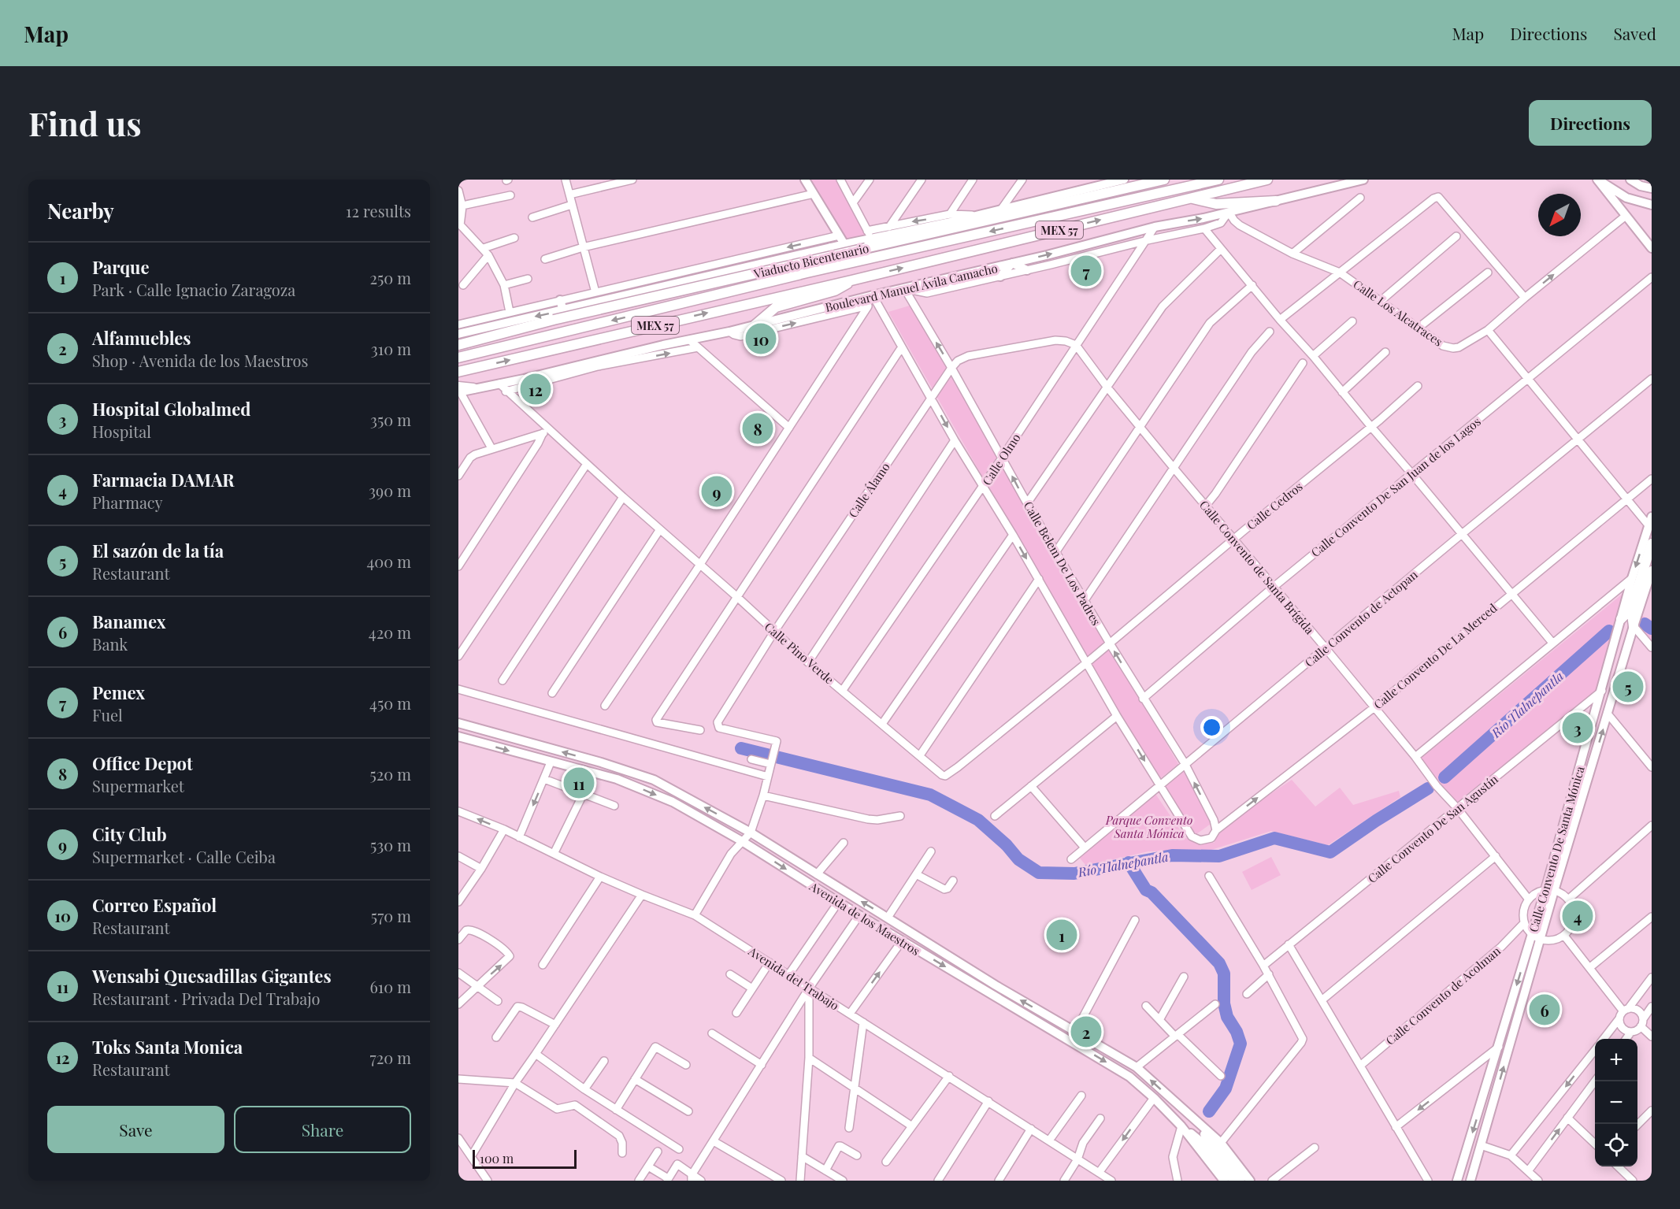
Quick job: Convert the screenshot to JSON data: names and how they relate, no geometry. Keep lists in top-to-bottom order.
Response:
{
  "streets": {
    "highway": ["MEX 57", "Viaducto Bicentenario", "Boulevard Manuel Ávila Camacho"],
    "main road": ["Calle Convento De Santa Mónica", "Avenida de los Maestros"],
    "street": [
      "Calle Los Alcatraces",
      "Calle Olmo",
      "Calle Convento De San Juan de los Lagos",
      "Calle Álamo",
      "Calle Cedros",
      "Calle Belem De Los Padres",
      "Calle Convento de Santa Brígida",
      "Calle Convento de Actopan",
      "Calle Pino Verde",
      "Calle Convento De La Merced",
      "Calle Convento De San Agustín",
      "Avenida del Trabajo",
      "Calle Convento de Acolman"
    ]
  },
  "crossings": [
    ["Boulevard Manuel Ávila Camacho", "Calle Los Alcatraces"],
    ["Boulevard Manuel Ávila Camacho", "Calle Olmo"],
    ["Boulevard Manuel Ávila Camacho", "Calle Belem De Los Padres"],
    ["Boulevard Manuel Ávila Camacho", "Calle Pino Verde"],
    ["Calle Olmo", "Calle Álamo"],
    ["Calle Olmo", "Calle Belem De Los Padres"],
    ["Calle Olmo", "Calle Convento de Santa Brígida"],
    ["Calle Olmo", "Calle Pino Verde"],
    ["Calle Convento De San Juan de los Lagos", "Calle Belem De Los Padres"],
    ["Calle Convento De San Juan de los Lagos", "Calle Convento de Santa Brígida"],
    ["Calle Álamo", "Calle Belem De Los Padres"],
    ["Calle Álamo", "Calle Convento de Santa Brígida"],
    ["Calle Álamo", "Calle Pino Verde"],
    ["Calle Cedros", "Calle Belem De Los Padres"],
    ["Calle Cedros", "Calle Convento de Santa Brígida"],
    ["Calle Cedros", "Calle Pino Verde"],
    ["Calle Belem De Los Padres", "Calle Convento de Actopan"],
    ["Calle Belem De Los Padres", "Calle Pino Verde"],
    ["Calle Belem De Los Padres", "Calle Convento De La Merced"],
    ["Calle Convento de Santa Brígida", "Calle Convento de Actopan"],
    ["Calle Convento de Santa Brígida", "Calle Convento De La Merced"],
    ["Calle Convento de Santa Brígida", "Calle Convento De San Agustín"],
    ["Calle Convento De San Agustín", "Calle Convento De Santa Mónica"]
  ],
  "one_way": ["Calle Convento De La Merced"],
  "water": ["Río Tlalnepantla"],
  "parks": ["Parque Convento Santa Mónica"],
  "scale_bar": "100 m",
  "north": "bottom left",
  "page": {
    "header": "Map",
    "nav": ["Map", "Directions", "Saved"],
    "buttons": [
      "Directions",
      ["Save", "Share"]
    ],
    "title": "Find us",
    "heading": ["Nearby", "12 results"],
    "list": [
      {
        "mark": "1",
        "name": "Parque",
        "note": "Park · Calle Ignacio Zaragoza",
        "value": "250 m"
      },
      {
        "mark": "2",
        "name": "Alfamuebles",
        "note": "Shop · Avenida de los Maestros",
        "value": "310 m"
      },
      {
        "mark": "3",
        "name": "Hospital Globalmed",
        "note": "Hospital",
        "value": "350 m"
      },
      {
        "mark": "4",
        "name": "Farmacia DAMAR",
        "note": "Pharmacy",
        "value": "390 m"
      },
      {
        "mark": "5",
        "name": "El sazón de la tía",
        "note": "Restaurant",
        "value": "400 m"
      },
      {
        "mark": "6",
        "name": "Banamex",
        "note": "Bank",
        "value": "420 m"
      },
      {
        "mark": "7",
        "name": "Pemex",
        "note": "Fuel",
        "value": "450 m"
      },
      {
        "mark": "8",
        "name": "Office Depot",
        "note": "Supermarket",
        "value": "520 m"
      },
      {
        "mark": "9",
        "name": "City Club",
        "note": "Supermarket · Calle Ceiba",
        "value": "530 m"
      },
      {
        "mark": "10",
        "name": "Correo Español",
        "note": "Restaurant",
        "value": "570 m"
      },
      {
        "mark": "11",
        "name": "Wensabi Quesadillas Gigantes",
        "note": "Restaurant · Privada Del Trabajo",
        "value": "610 m"
      },
      {
        "mark": "12",
        "name": "Toks Santa Monica",
        "note": "Restaurant",
        "value": "720 m"
      }
    ],
    "pins": [
      "7",
      "10",
      "12",
      "8",
      "9",
      "5",
      "3",
      "11",
      "4",
      "1",
      "6",
      "2"
    ],
    "map_buttons": ["+", "−"],
    "scale": "100 m"
  }
}
